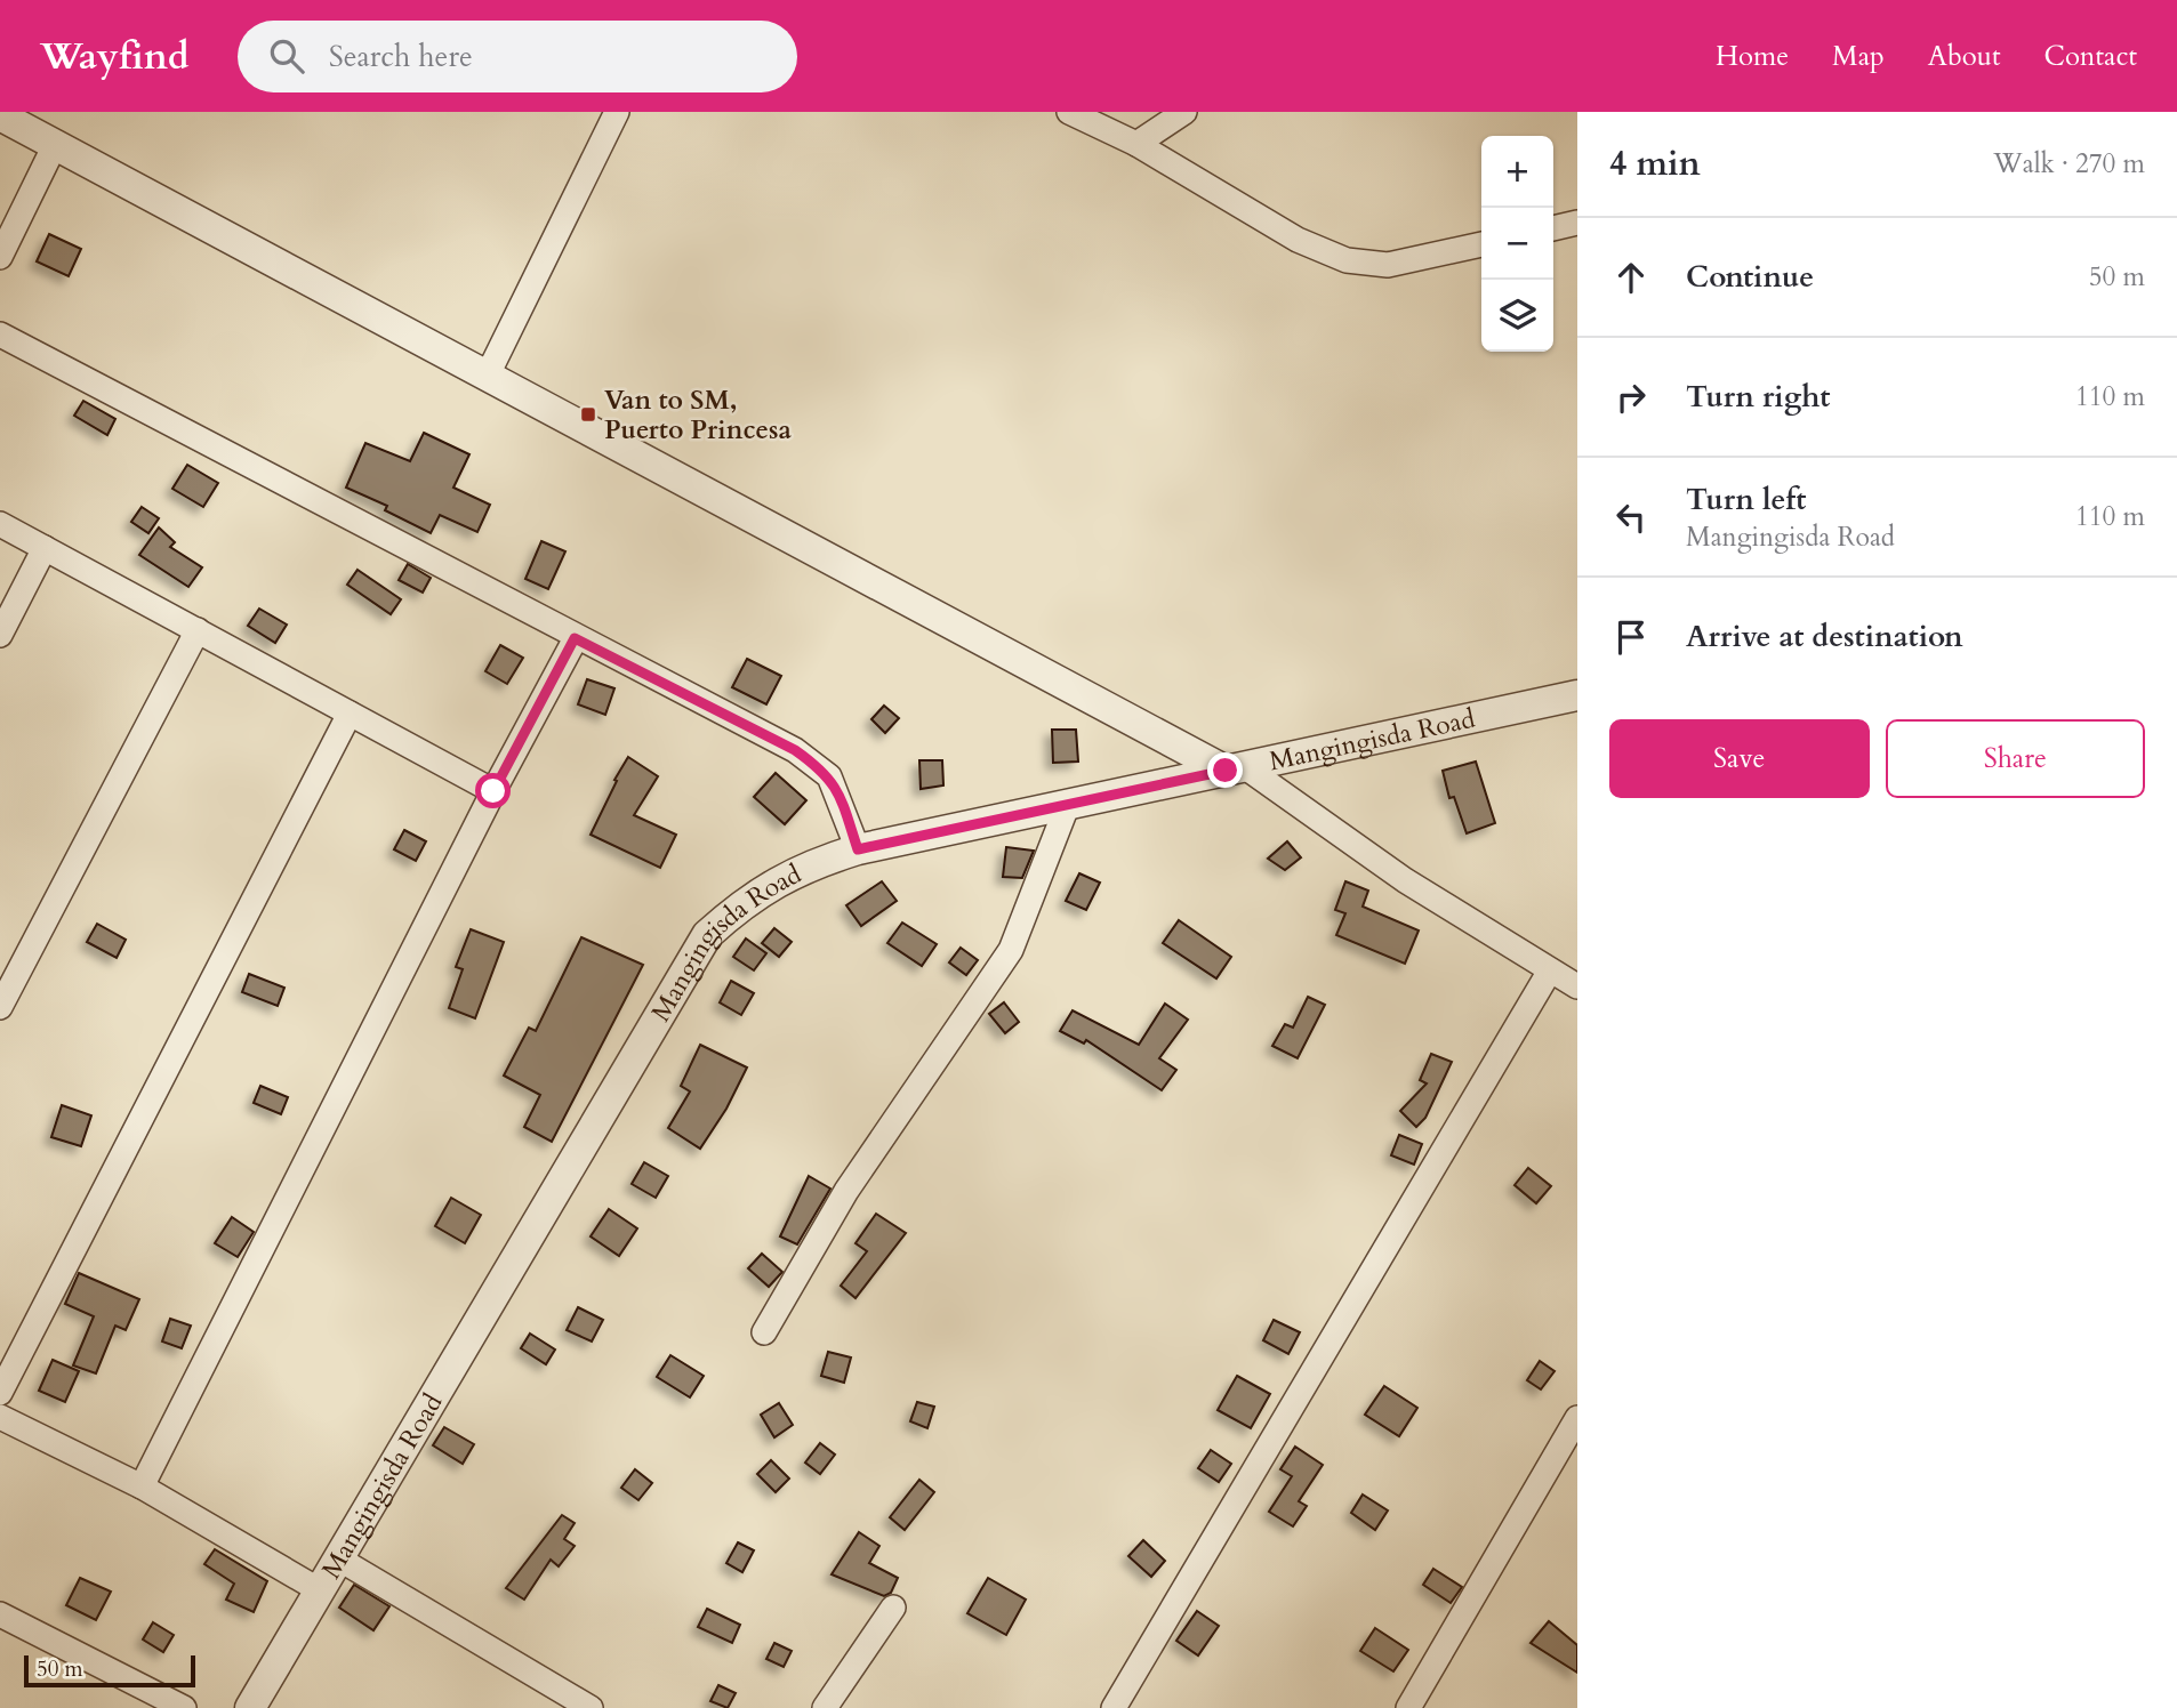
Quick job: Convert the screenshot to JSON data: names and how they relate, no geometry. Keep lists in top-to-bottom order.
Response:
{
  "streets": {
    "street": ["Mangingisda Road"]
  },
  "places": {
    "transit": ["Van to SM, Puerto Princesa"]
  },
  "scale_bar": "50 m",
  "page": {
    "header": "Wayfind",
    "search": "Search here",
    "nav": [
      "Home",
      "Map",
      "About",
      "Contact"
    ],
    "heading": ["4 min", "Walk · 270 m"],
    "map_buttons": ["+", "−"],
    "list": [
      ["Continue", "50 m"],
      ["Turn right", "110 m"],
      ["Turn left", "Mangingisda Road", "110 m"],
      "Arrive at destination"
    ],
    "buttons": ["Save", "Share"],
    "scale": "50 m"
  }
}
